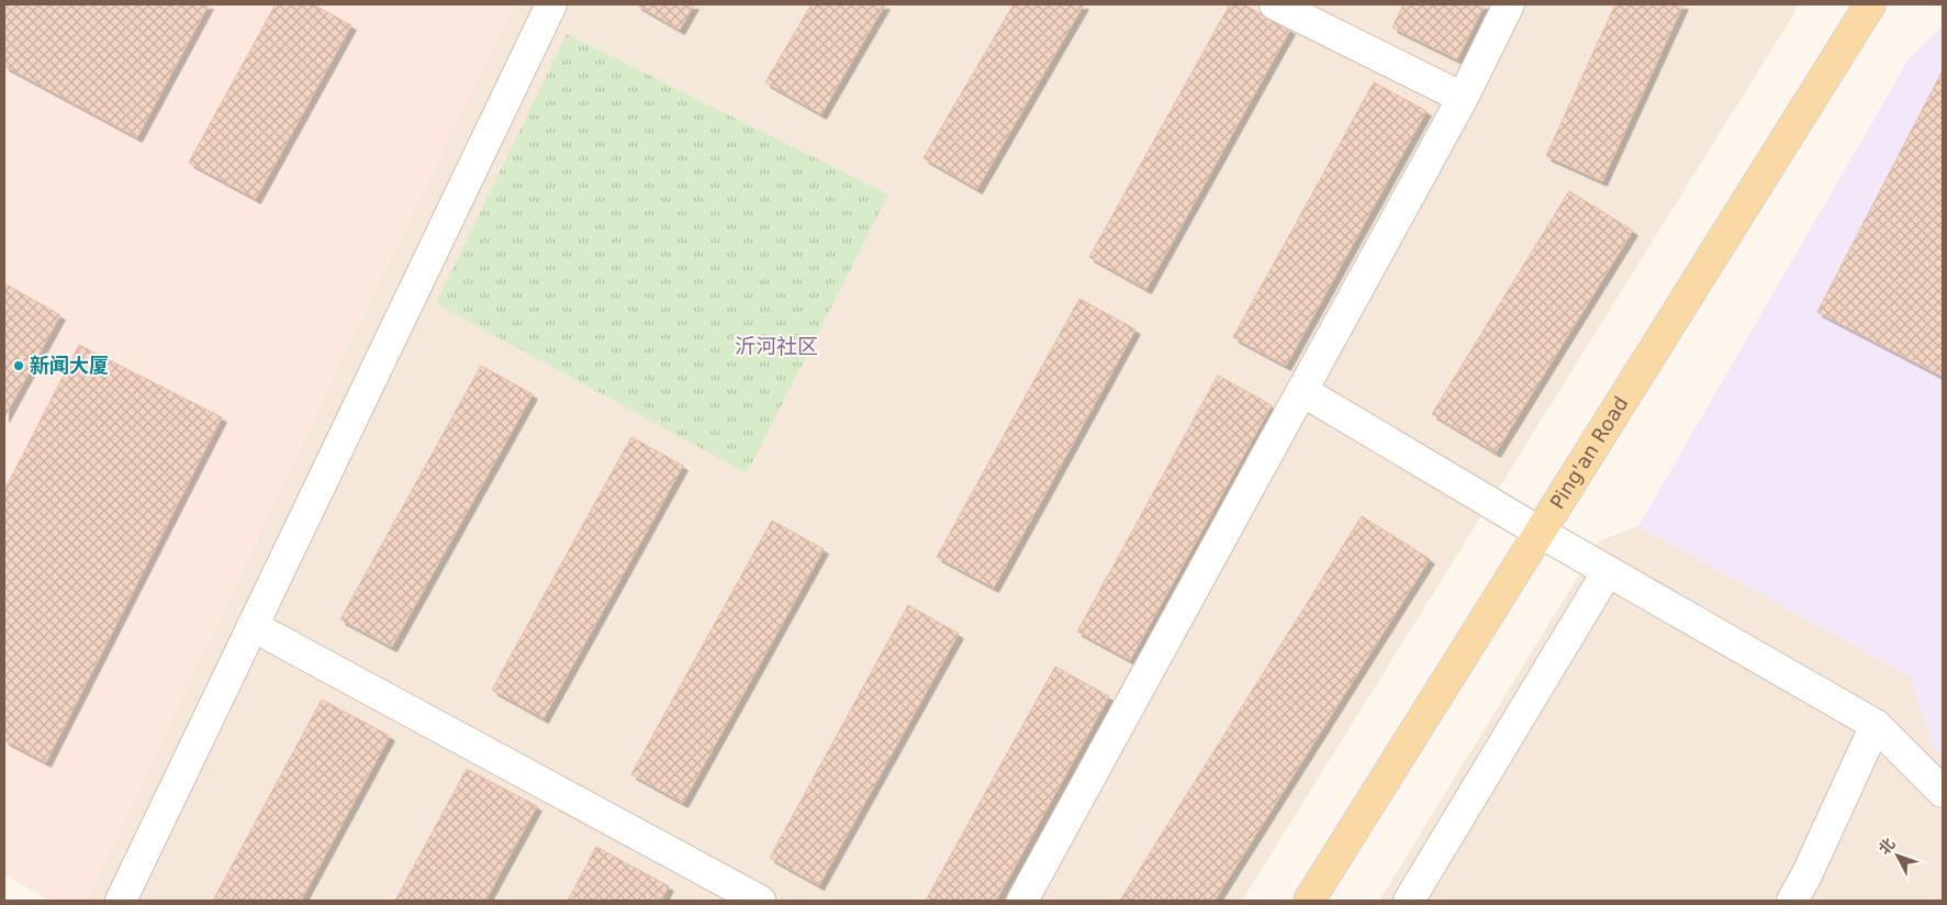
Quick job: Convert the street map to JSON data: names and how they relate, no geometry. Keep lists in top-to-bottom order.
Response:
{
  "streets": {
    "main road": ["Ping'an Road"]
  },
  "districts": ["沂河社区"],
  "places": ["新闻大厦"],
  "north": "top left"
}
